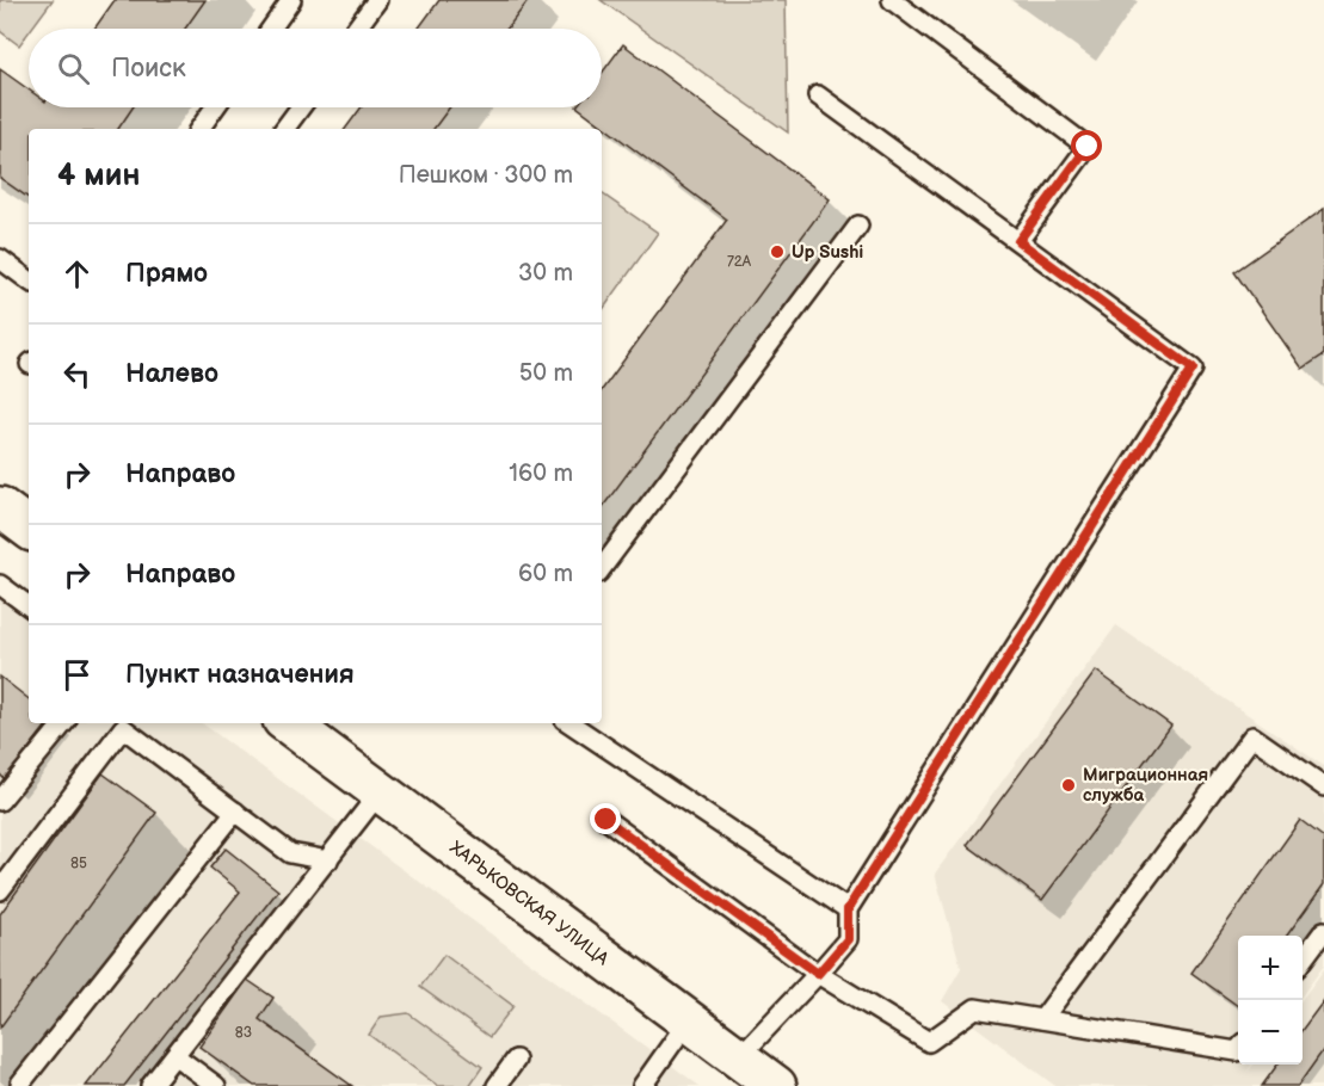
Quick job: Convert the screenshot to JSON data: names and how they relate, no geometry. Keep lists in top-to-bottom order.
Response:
{
  "streets": {
    "street": ["ХАРЬКОВСКАЯ УЛИЦА"]
  },
  "places": ["Up Sushi", "Миграционная служба"],
  "house_numbers": ["72А", "85", "83"],
  "page": {
    "search": "Поиск",
    "heading": ["4 мин", "Пешком · 300 m"],
    "list": [
      ["Прямо", "30 m"],
      ["Налево", "50 m"],
      ["Направо", "160 m"],
      ["Направо", "60 m"],
      "Пункт назначения"
    ],
    "map_buttons": ["+", "−"]
  }
}
